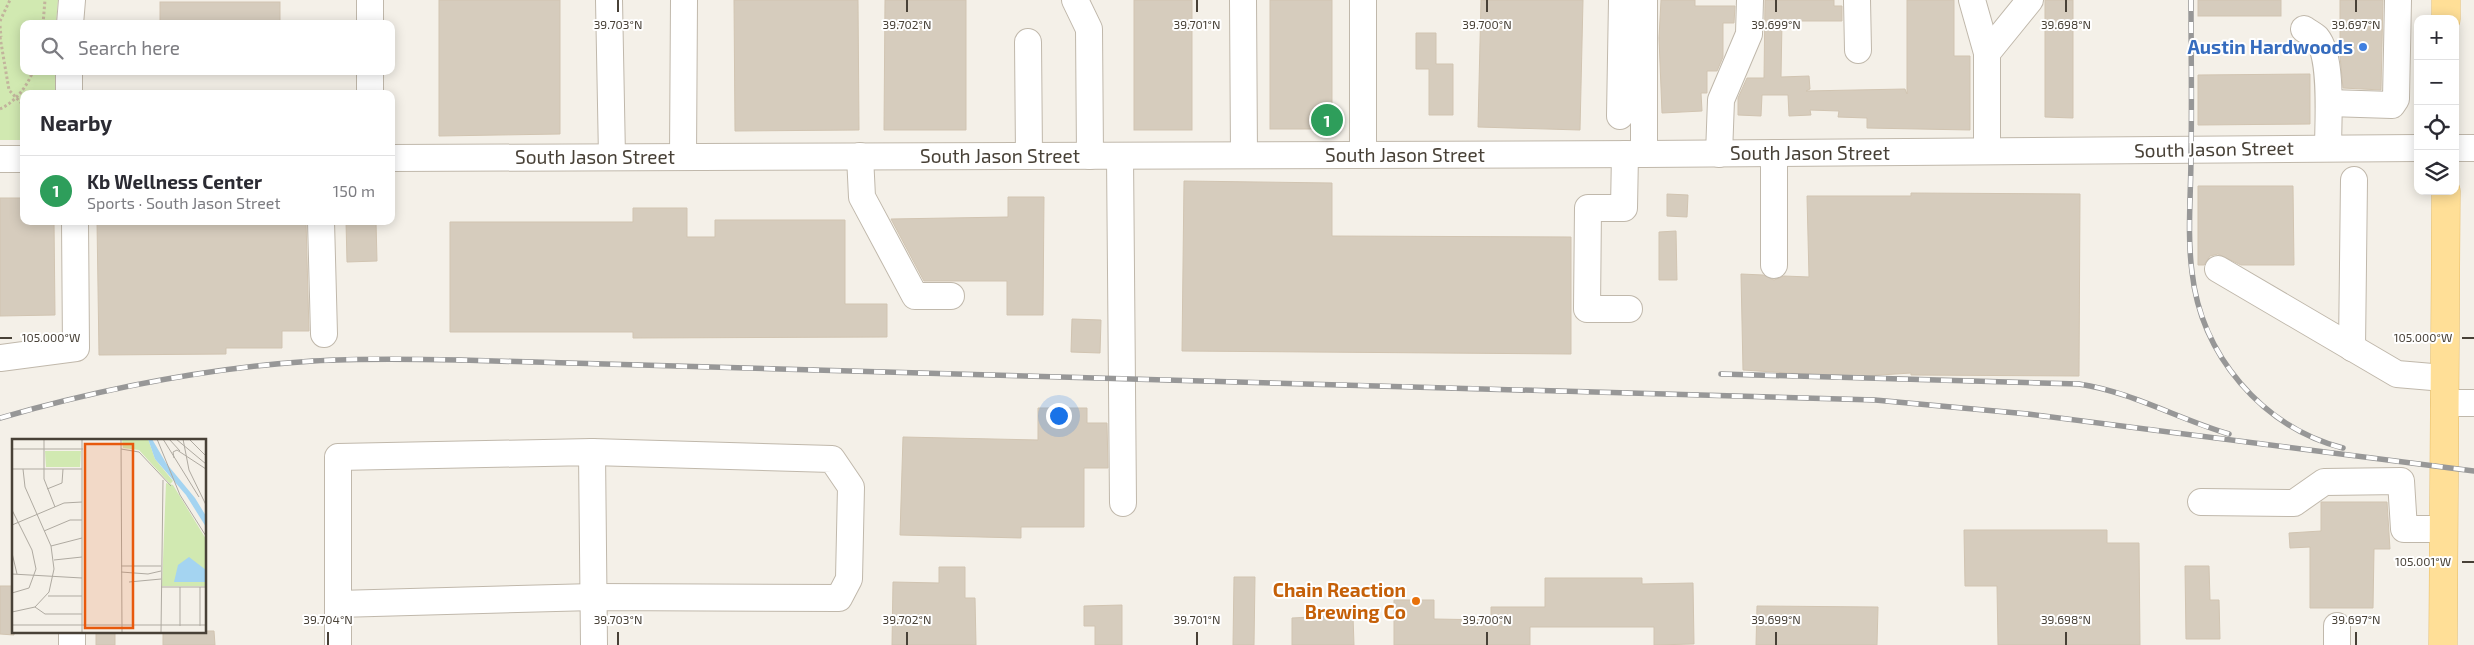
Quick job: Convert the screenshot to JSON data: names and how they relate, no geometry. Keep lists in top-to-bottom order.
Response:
{
  "streets": {
    "street": ["South Jason Street"]
  },
  "places": ["Austin Hardwoods", "Chain Reaction Brewing Co"],
  "page": {
    "map_buttons": ["+", "−"],
    "search": "Search here",
    "heading": "Nearby",
    "pins": "1",
    "list": [
      {
        "mark": "1",
        "name": "Kb Wellness Center",
        "note": "Sports · South Jason Street",
        "value": "150 m"
      }
    ]
  },
  "coordinates": [
    "39.703°N",
    "39.702°N",
    "39.701°N",
    "39.700°N",
    "39.699°N",
    "39.698°N",
    "39.697°N",
    "105.000°W",
    "105.001°W",
    "39.704°N"
  ]
}
